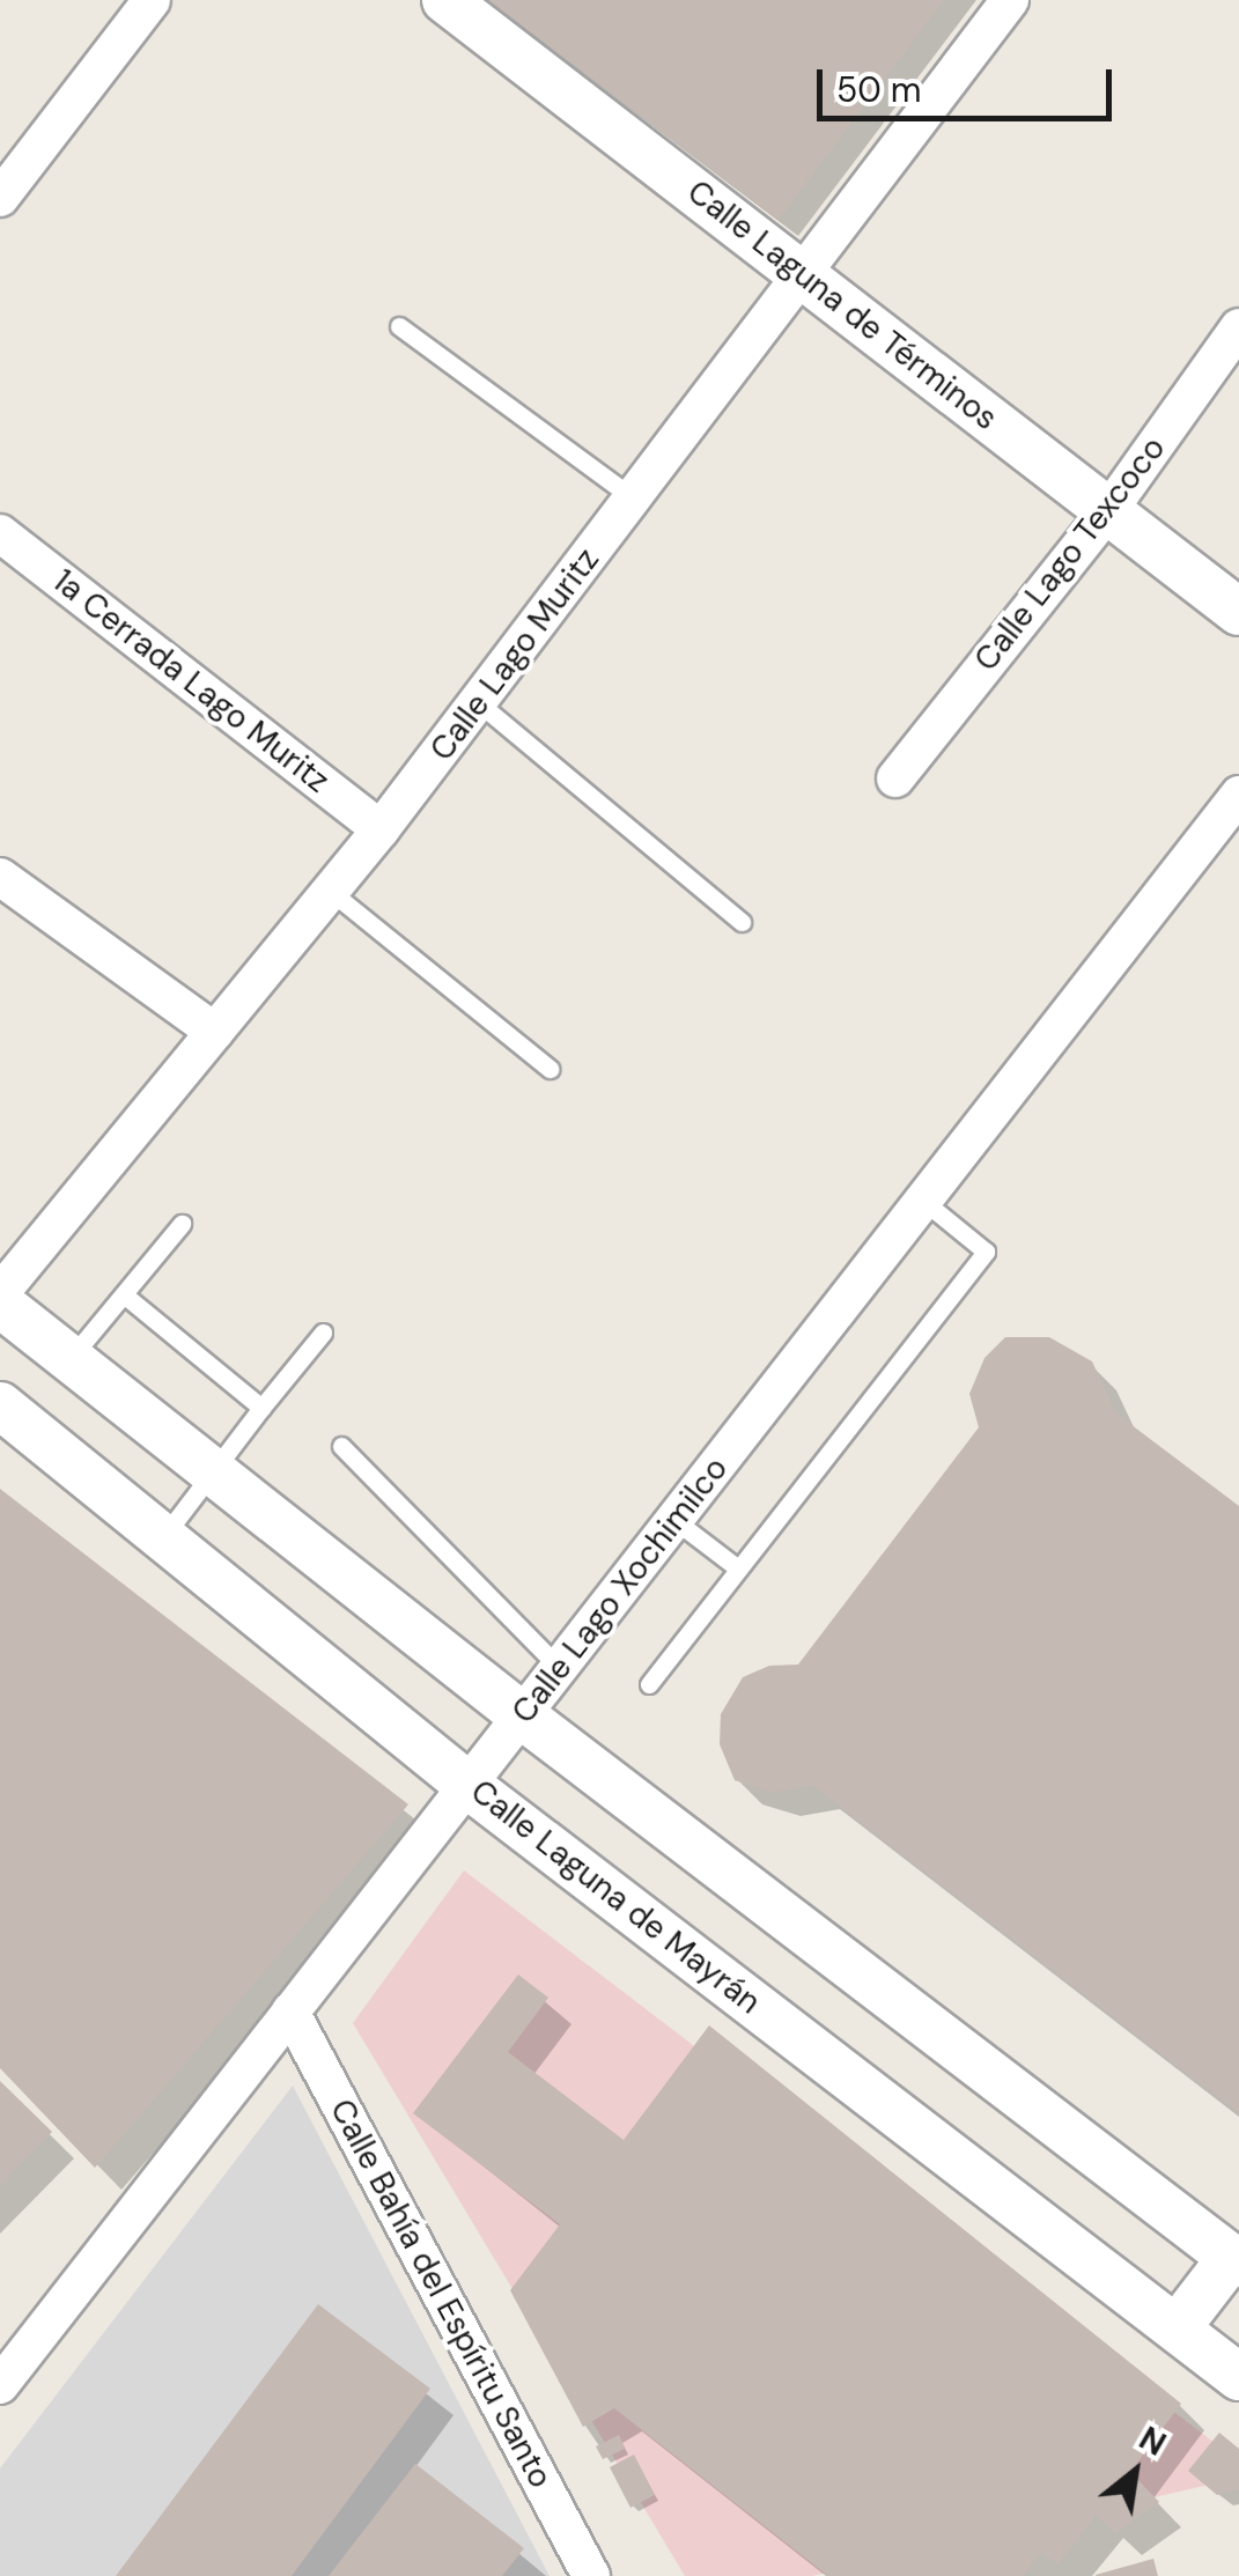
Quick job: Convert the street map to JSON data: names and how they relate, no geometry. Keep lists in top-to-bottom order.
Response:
{
  "streets": {
    "street": [
      "Calle Laguna de Términos",
      "Calle Lago Texcoco",
      "Calle Lago Muritz",
      "1a Cerrada Lago Muritz",
      "Calle Lago Xochimilco",
      "Calle Laguna de Mayrán",
      "Calle Bahía del Espíritu Santo"
    ]
  },
  "crossings": [
    ["Calle Laguna de Términos", "Calle Lago Texcoco"],
    ["Calle Laguna de Términos", "Calle Lago Muritz"],
    ["Calle Lago Muritz", "1a Cerrada Lago Muritz"],
    ["Calle Lago Xochimilco", "Calle Laguna de Mayrán"],
    ["Calle Lago Xochimilco", "Calle Bahía del Espíritu Santo"]
  ],
  "scale_bar": "50 m",
  "north": "top right"
}
